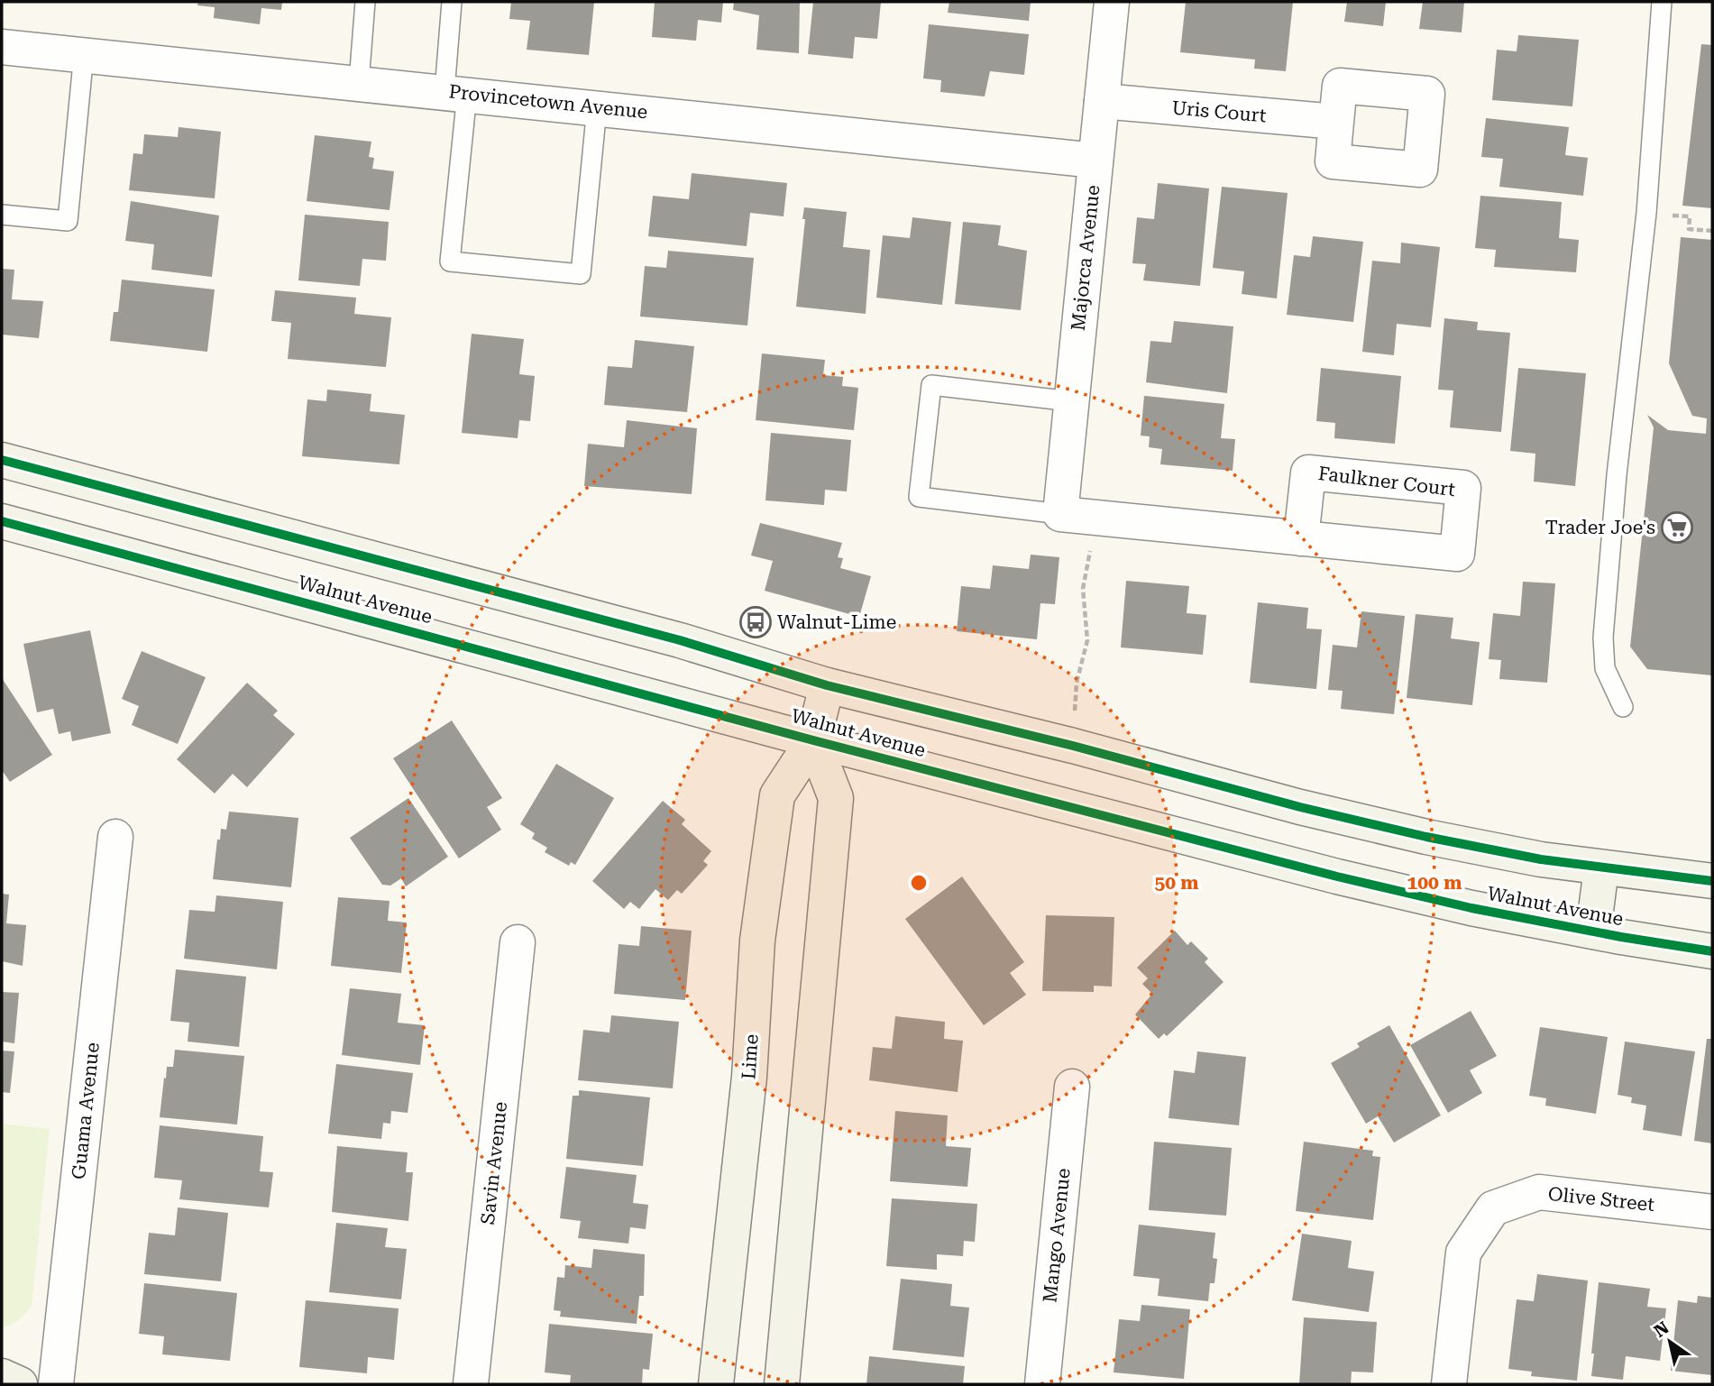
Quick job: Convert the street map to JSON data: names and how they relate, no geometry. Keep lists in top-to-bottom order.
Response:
{
  "streets": {
    "main road": ["Walnut Avenue", "Lime"],
    "street": [
      "Provincetown Avenue",
      "Uris Court",
      "Majorca Avenue",
      "Faulkner Court",
      "Guama Avenue",
      "Savin Avenue",
      "Olive Street",
      "Mango Avenue"
    ]
  },
  "crossings": [
    ["Provincetown Avenue", "Majorca Avenue"],
    ["Uris Court", "Majorca Avenue"],
    ["Majorca Avenue", "Faulkner Court"],
    ["Walnut Avenue", "Lime"]
  ],
  "places": {
    "supermarket": ["Trader Joe's"],
    "bus stop": ["Walnut-Lime"]
  },
  "north": "top left",
  "rings": ["50 m", "100 m"]
}
